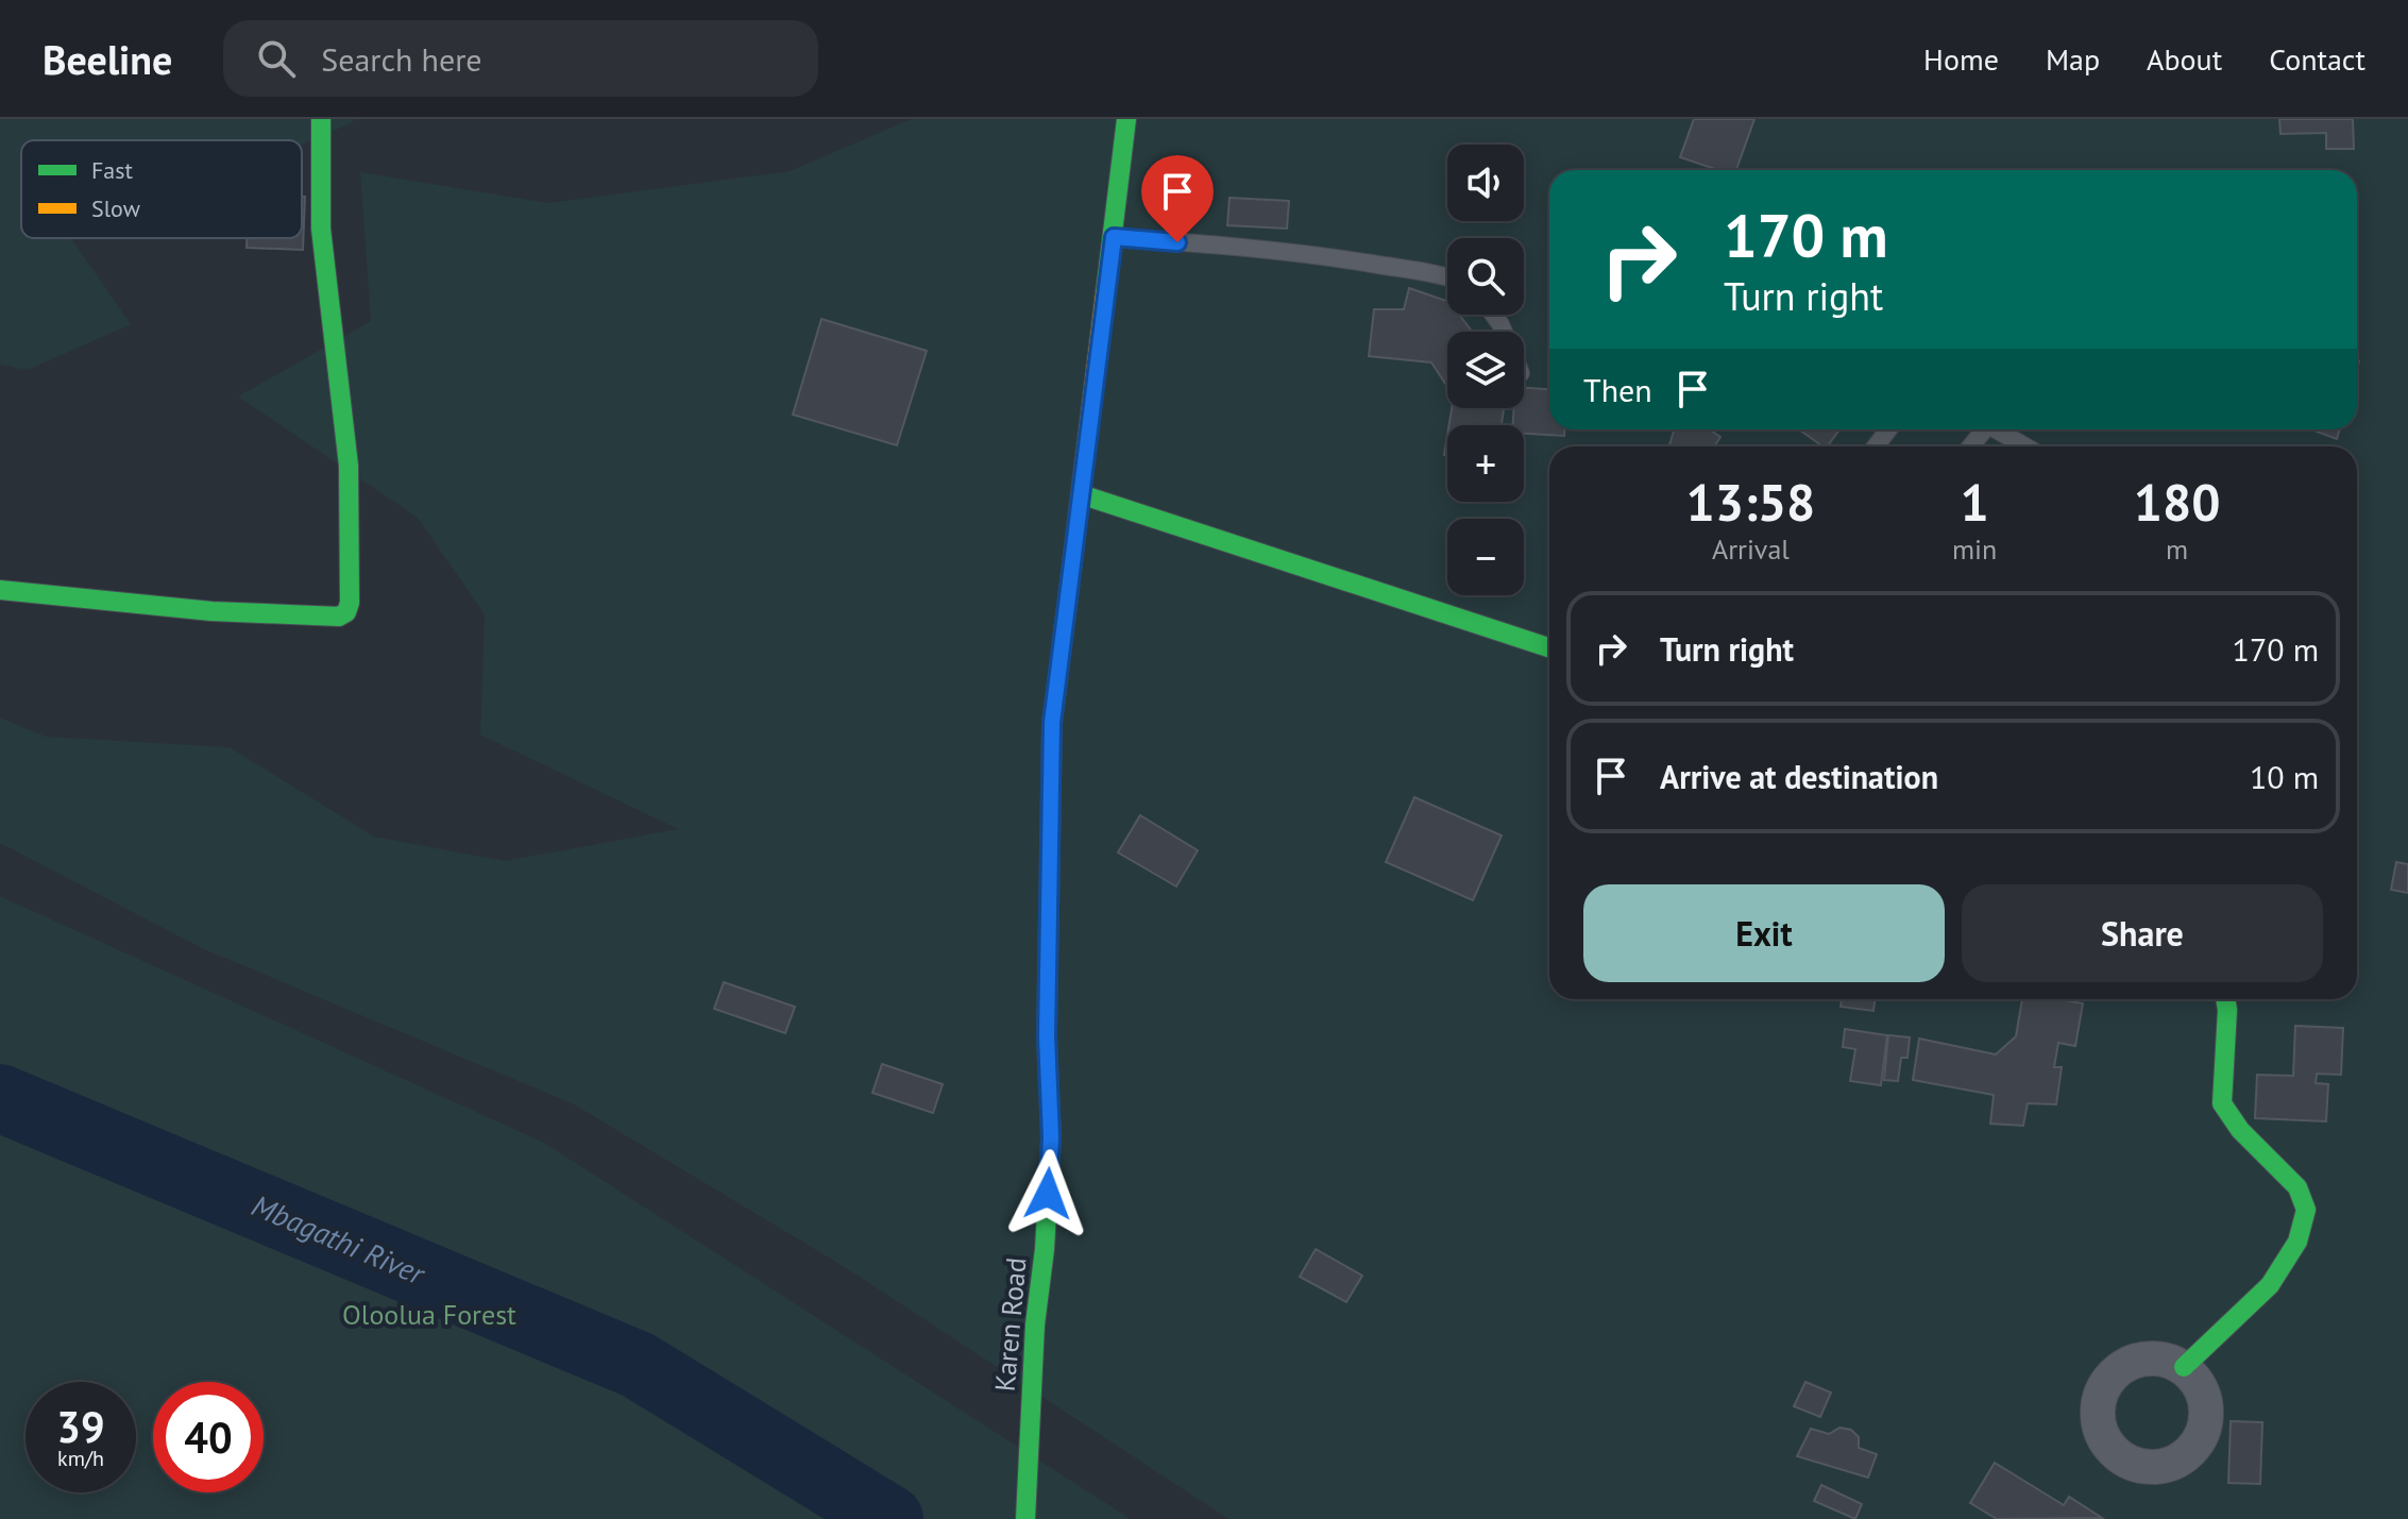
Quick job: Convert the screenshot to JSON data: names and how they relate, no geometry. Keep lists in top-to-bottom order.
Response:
{
  "streets": {
    "street": ["Karen Road"]
  },
  "water": ["Mbagathi River"],
  "parks": ["Oloolua Forest"],
  "legend": ["Fast", "Slow"],
  "page": {
    "header": "Beeline",
    "search": "Search here",
    "nav": [
      "Home",
      "Map",
      "About",
      "Contact"
    ],
    "map_buttons": ["+", "−"],
    "turn": ["170 m", "Turn right"],
    "then": "Then",
    "eta": [
      "13:58",
      "Arrival",
      "1",
      "min",
      "180",
      "m"
    ],
    "list": [
      {
        "name": "Turn right",
        "value": "170 m"
      },
      {
        "name": "Arrive at destination",
        "value": "10 m"
      }
    ],
    "buttons": ["Exit", "Share"],
    "speed": "39 km/h",
    "limit": "40"
  }
}
